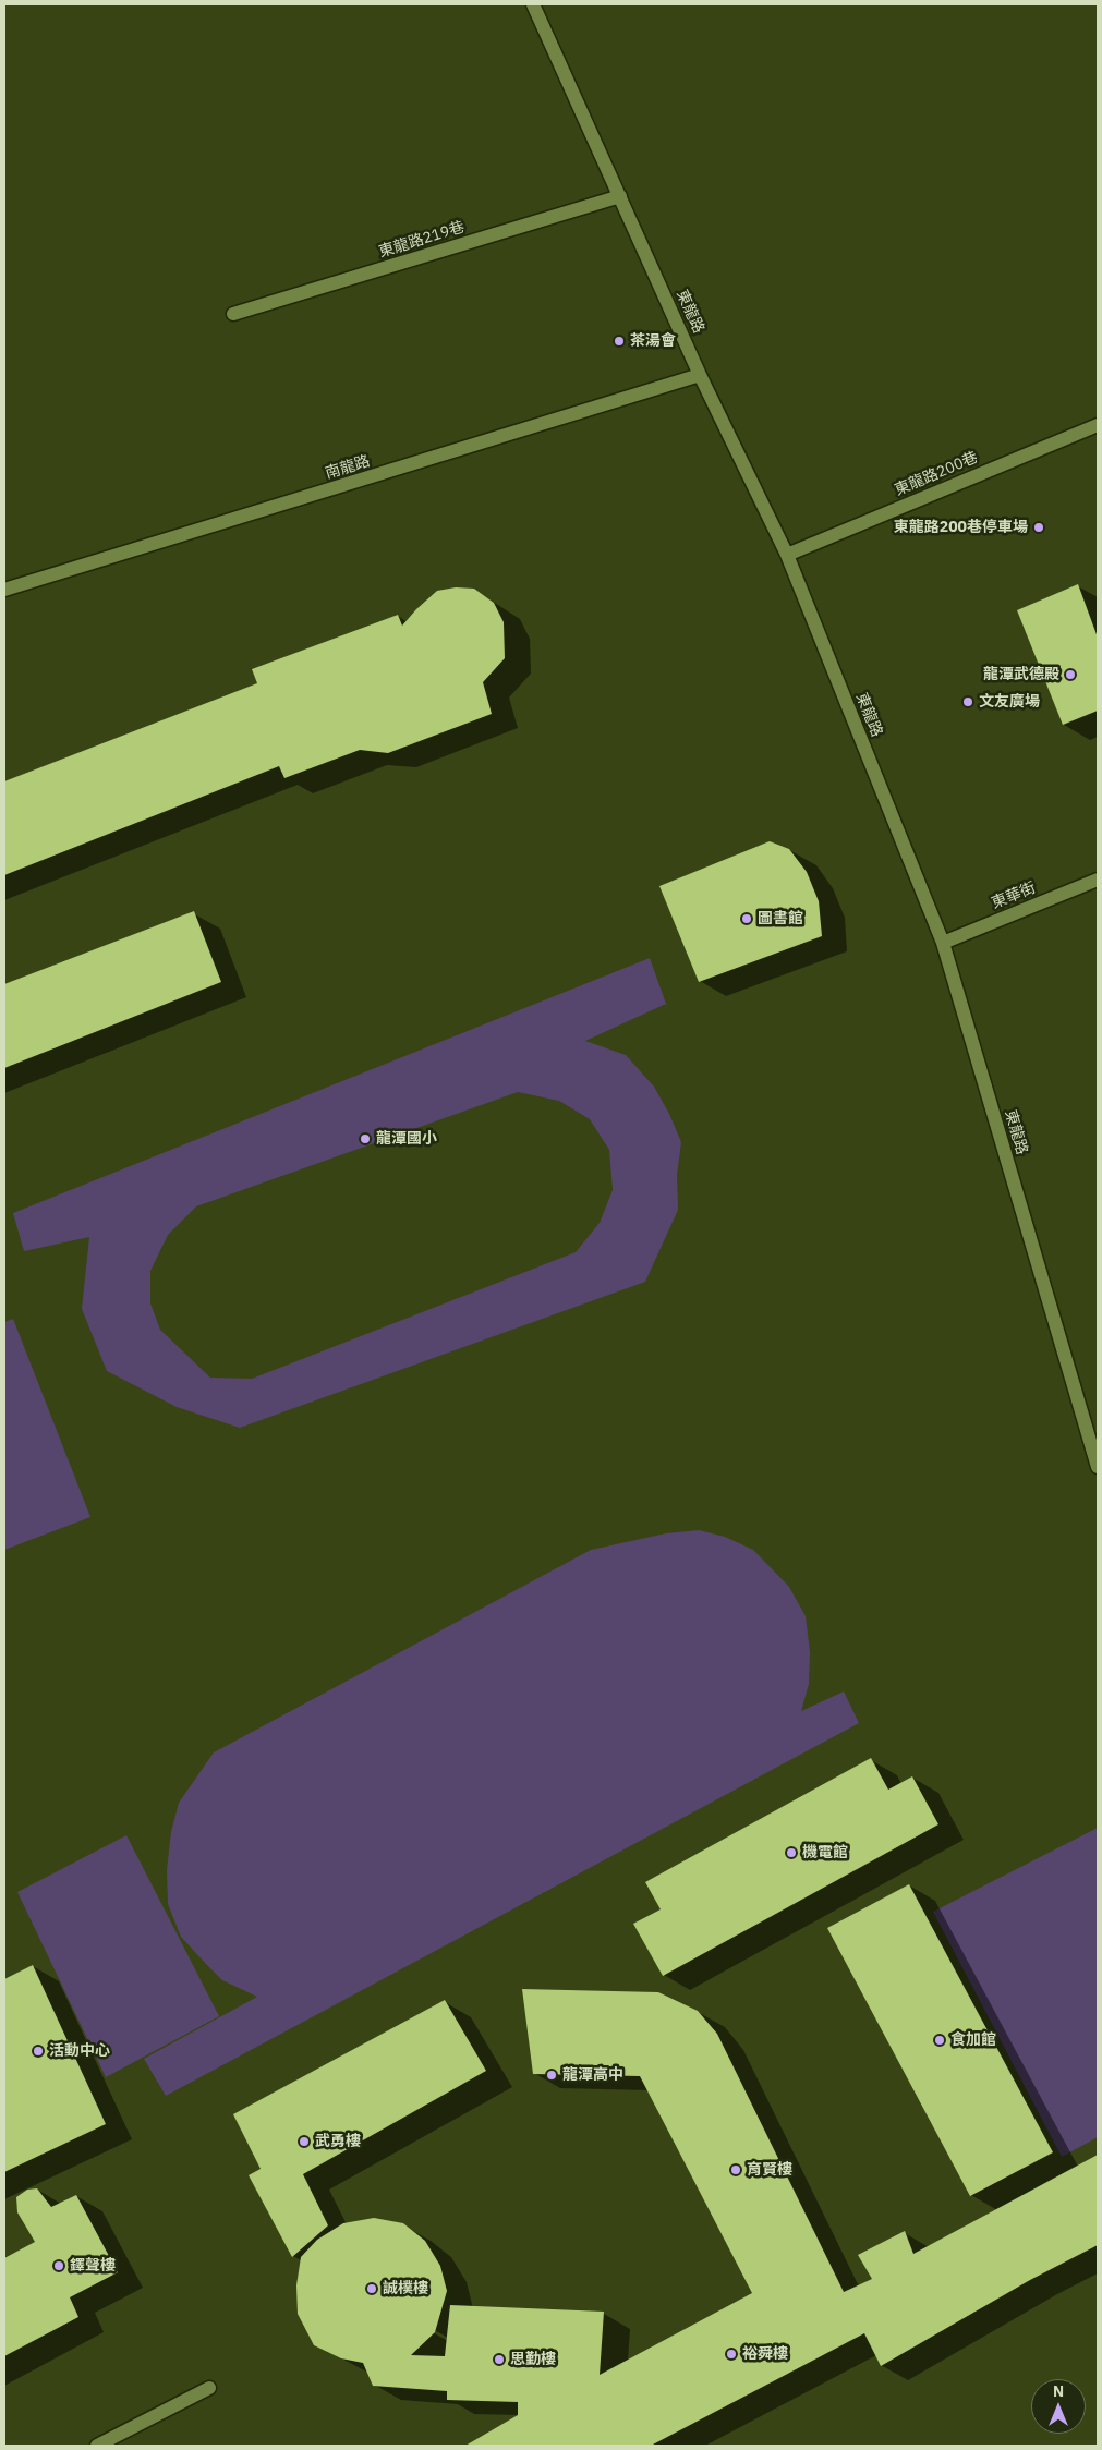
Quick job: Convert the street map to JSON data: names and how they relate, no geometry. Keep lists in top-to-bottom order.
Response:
{
  "streets": {
    "street": [
      "東龍路219巷",
      "東龍路",
      "南龍路",
      "東龍路200巷",
      "東華街"
    ]
  },
  "crossings": [
    ["東龍路219巷", "東龍路"],
    ["東龍路", "南龍路"],
    ["東龍路", "東龍路200巷"],
    ["東龍路", "東華街"]
  ],
  "places": [
    "茶湯會",
    "東龍路200巷停車場",
    "龍潭武德殿",
    "文友廣場",
    "圖書館",
    "龍潭國小",
    "機電館",
    "食加館",
    "活動中心",
    "龍潭高中",
    "武勇樓",
    "育賢樓",
    "鐸聲樓",
    "誠樸樓",
    "裕舜樓",
    "思勤樓"
  ],
  "north": "top"
}
